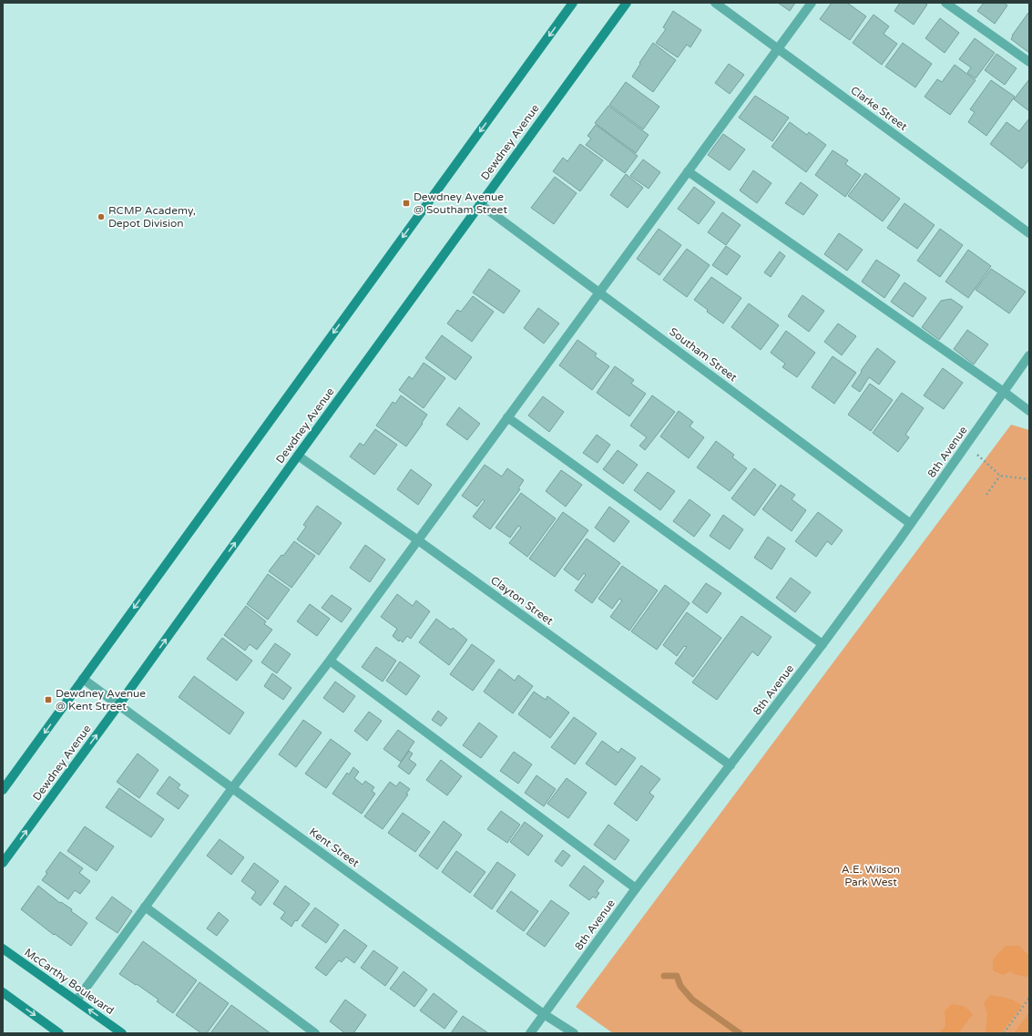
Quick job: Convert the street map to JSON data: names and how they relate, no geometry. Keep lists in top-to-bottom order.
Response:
{
  "streets": {
    "main road": ["Dewdney Avenue", "McCarthy Boulevard"],
    "street": [
      "Clarke Street",
      "Southam Street",
      "8th Avenue",
      "Clayton Street",
      "Kent Street"
    ]
  },
  "crossings": [
    ["Dewdney Avenue", "Southam Street"],
    ["Dewdney Avenue", "Clayton Street"],
    ["Dewdney Avenue", "Kent Street"],
    ["Southam Street", "8th Avenue"],
    ["8th Avenue", "Clayton Street"],
    ["8th Avenue", "Kent Street"]
  ],
  "one_way": ["McCarthy Boulevard"],
  "parks": ["A.E. Wilson Park West"],
  "places": {
    "transit": ["Dewdney Avenue @ Southam Street", "Dewdney Avenue @ Kent Street"],
    "other": ["RCMP Academy, Depot Division"]
  }
}
